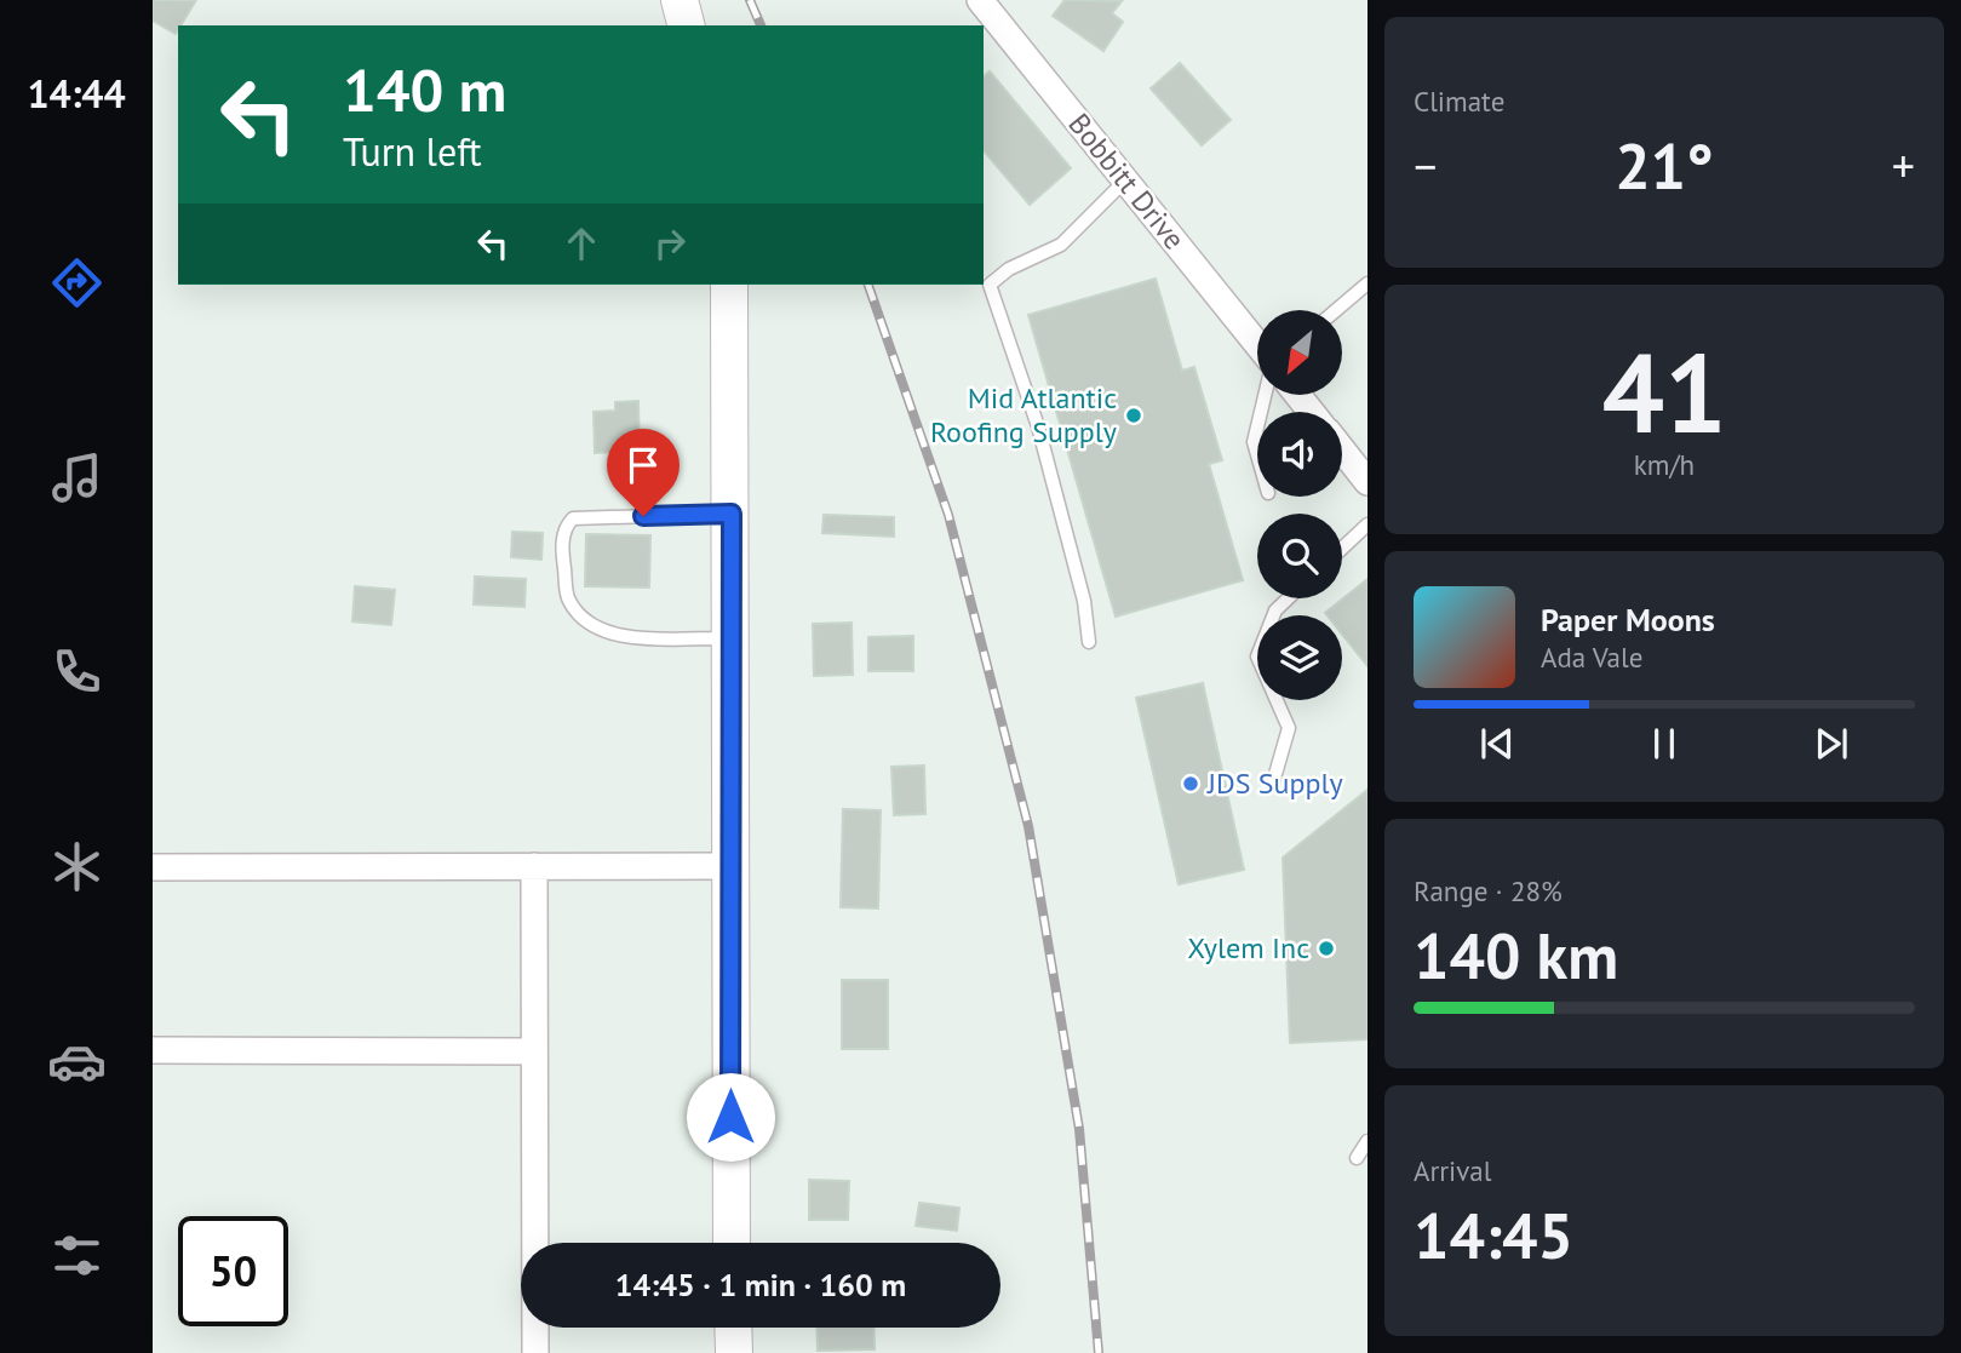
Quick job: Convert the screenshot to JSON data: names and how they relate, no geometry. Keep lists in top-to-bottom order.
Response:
{
  "streets": {
    "street": ["Bobbitt Drive"]
  },
  "places": ["Mid Atlantic Roofing Supply", "JDS Supply", "Xylem Inc"],
  "north": "bottom left",
  "page": {
    "tabs": "14:44",
    "tile": [
      "Climate",
      ["41", "km/h"],
      ["Range · 28%", "140 km"],
      ["Arrival", "14:45"]
    ],
    "turn": ["140 m", "Turn left"],
    "heat": ["−", "21°", "+"],
    "song": ["Paper Moons", "Ada Vale"],
    "limit": "50",
    "trip": "14:45 · 1 min · 160 m"
  }
}
